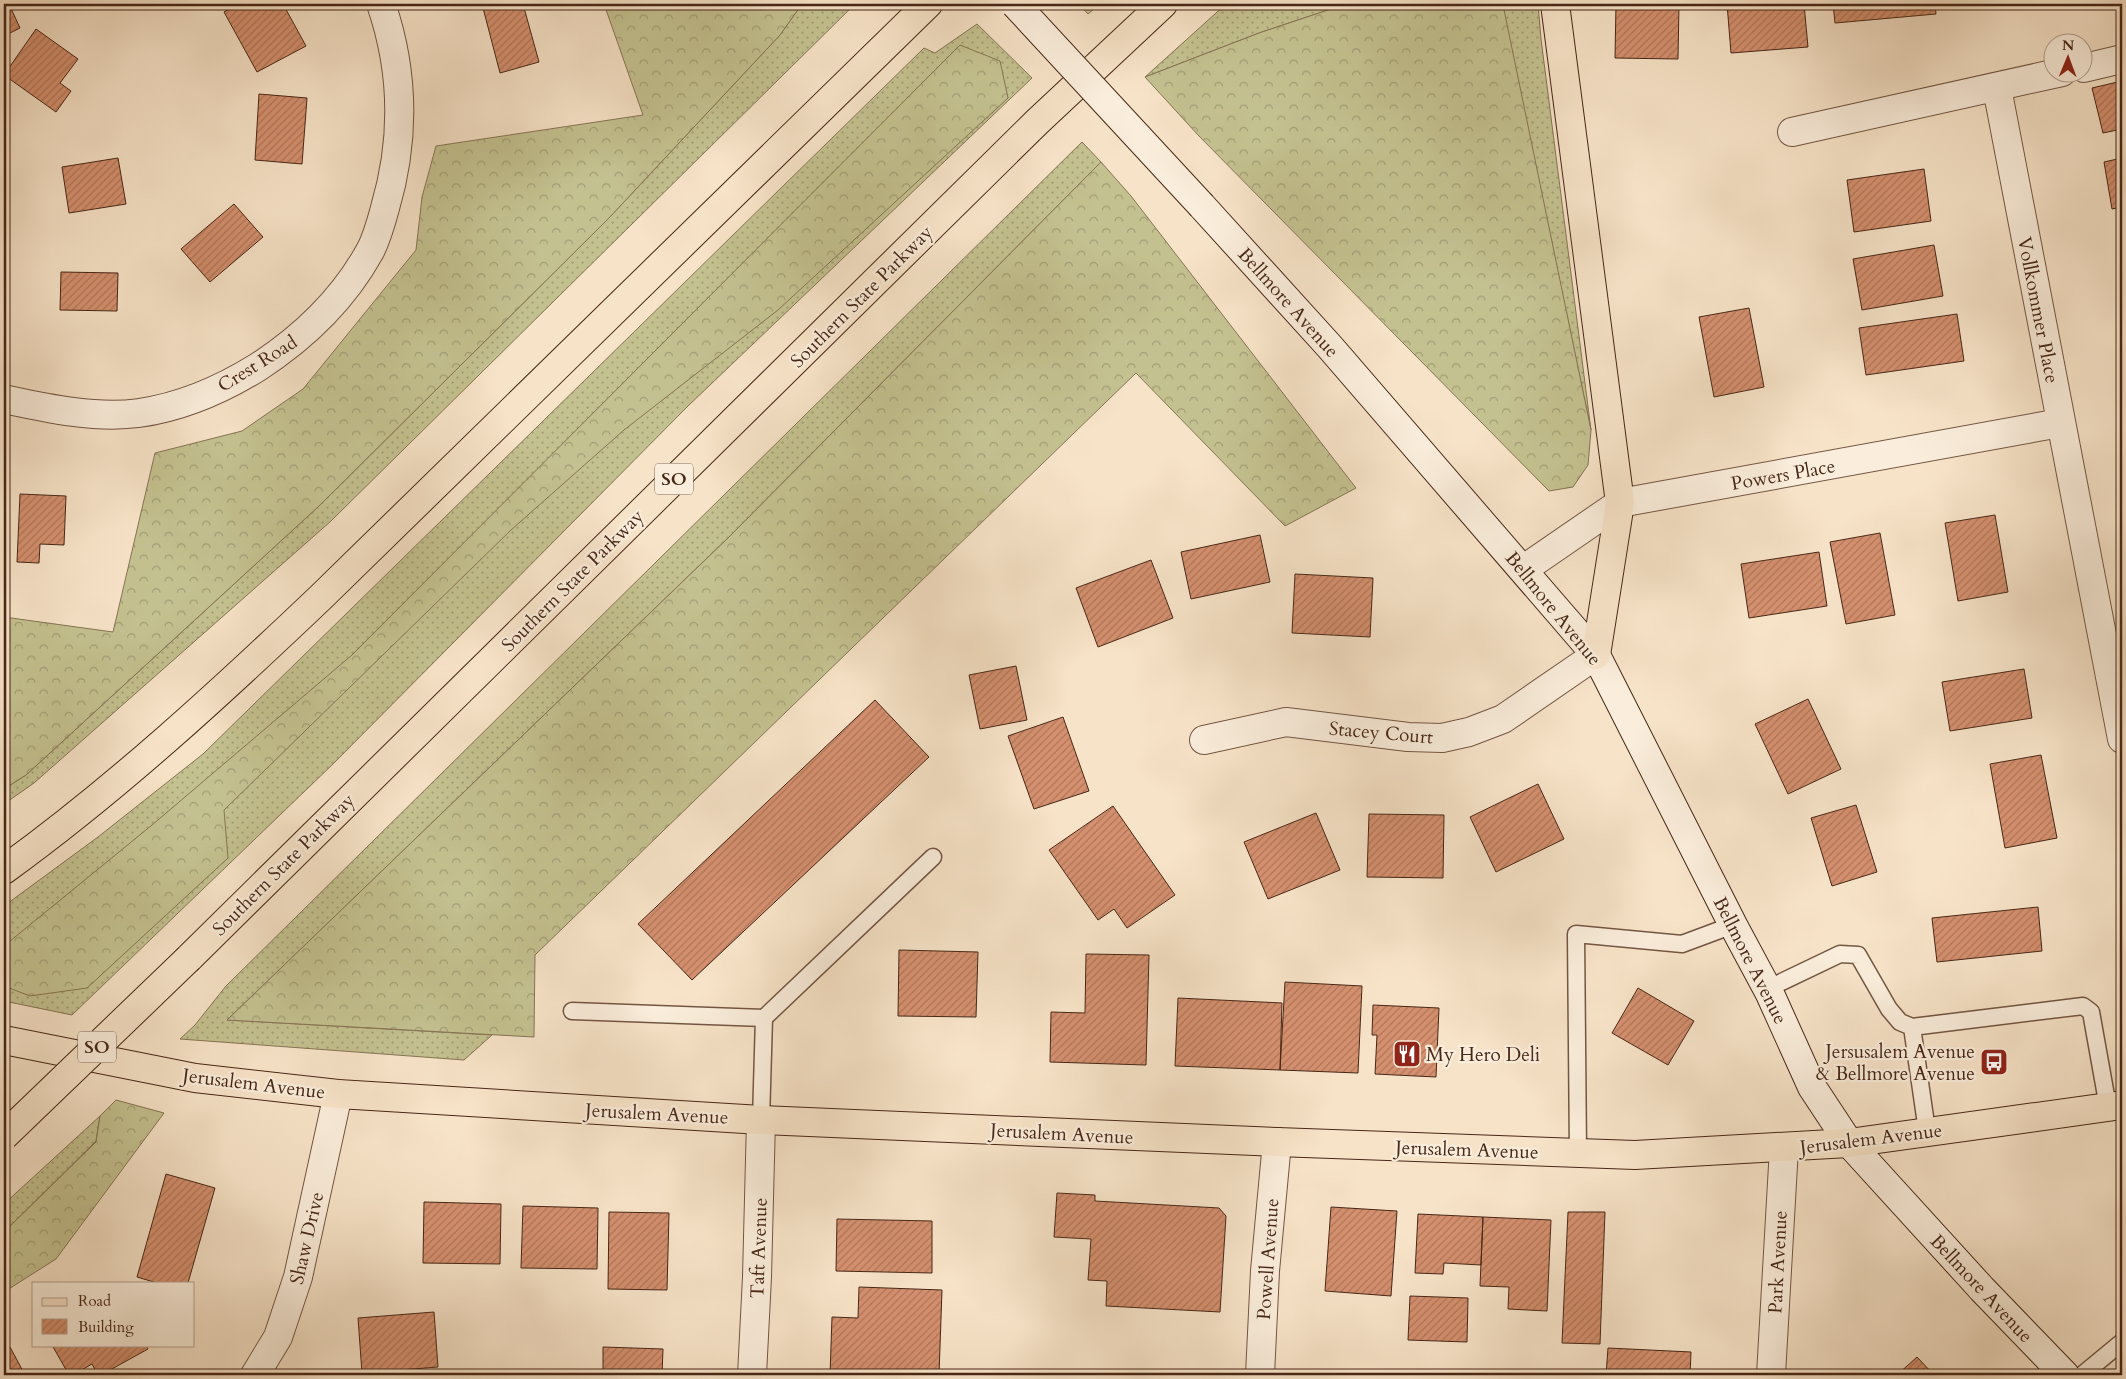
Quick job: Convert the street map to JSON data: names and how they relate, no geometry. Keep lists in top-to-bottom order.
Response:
{
  "streets": {
    "main road": ["Southern State Parkway", "SO", "Jerusalem Avenue"],
    "street": [
      "Bellmore Avenue",
      "Vollkommer Place",
      "Crest Road",
      "Powers Place",
      "Stacey Court",
      "Shaw Drive",
      "Taft Avenue",
      "Powell Avenue",
      "Park Avenue"
    ]
  },
  "crossings": [
    ["Bellmore Avenue", "Powers Place"],
    ["Bellmore Avenue", "Stacey Court"],
    ["Bellmore Avenue", "Jerusalem Avenue"],
    ["Vollkommer Place", "Powers Place"],
    ["Jerusalem Avenue", "Shaw Drive"],
    ["Jerusalem Avenue", "Taft Avenue"],
    ["Jerusalem Avenue", "Powell Avenue"],
    ["Jerusalem Avenue", "Park Avenue"]
  ],
  "places": {
    "restaurant": ["My Hero Deli"],
    "bus stop": ["Jersusalem Avenue & Bellmore Avenue"]
  },
  "legend": ["Road", "Building"],
  "north": "top"
}
